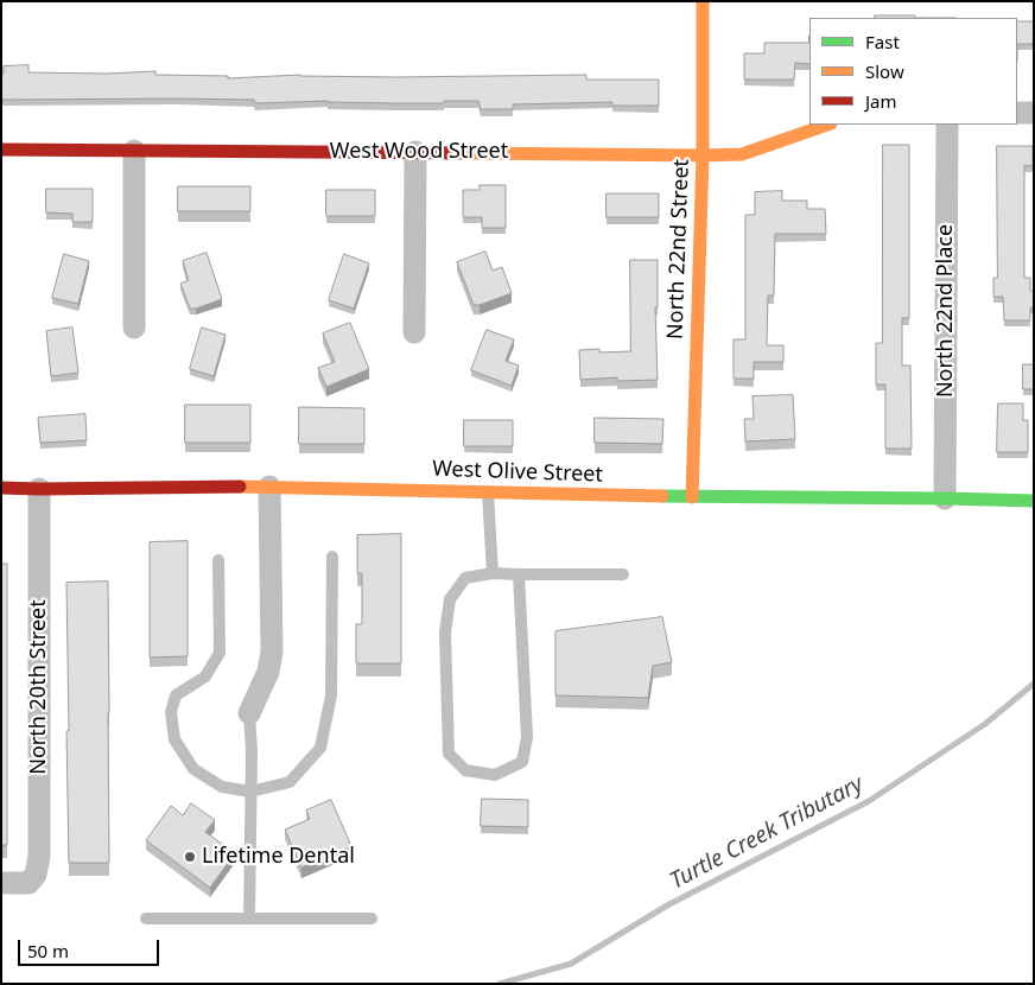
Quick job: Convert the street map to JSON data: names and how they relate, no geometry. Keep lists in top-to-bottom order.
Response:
{
  "streets": {
    "street": [
      "West Wood Street",
      "North 22nd Street",
      "North 22nd Place",
      "West Olive Street",
      "North 20th Street"
    ]
  },
  "crossings": [
    ["West Wood Street", "North 22nd Street"],
    ["North 22nd Street", "West Olive Street"],
    ["North 22nd Place", "West Olive Street"],
    ["West Olive Street", "North 20th Street"]
  ],
  "water": ["Turtle Creek Tributary"],
  "places": ["Lifetime Dental"],
  "legend": ["Fast", "Slow", "Jam"],
  "scale_bar": "50 m"
}
